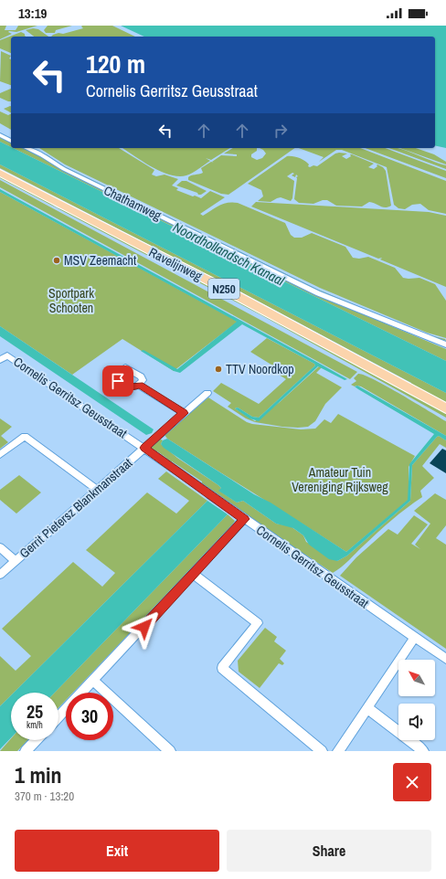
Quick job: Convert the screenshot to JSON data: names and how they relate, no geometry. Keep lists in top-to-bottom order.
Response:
{
  "streets": {
    "main road": ["Ravelijnweg", "N250"],
    "street": ["Chathamweg", "Cornelis Gerritsz Geusstraat", "Gerrit Pietersz Blankmanstraat"]
  },
  "crossings": [
    ["Cornelis Gerritsz Geusstraat", "Gerrit Pietersz Blankmanstraat"]
  ],
  "water": ["Noordhollandsch Kanaal"],
  "parks": ["Sportpark Schooten", "Amateur Tuin Vereniging Rijksweg"],
  "places": ["MSV Zeemacht", "TTV Noordkop"],
  "north": "top left",
  "page": {
    "status": "13:19",
    "turn": ["120 m", "Cornelis Gerritsz Geusstraat"],
    "speed": "25 km/h",
    "limit": "30",
    "heading": ["1 min", "370 m · 13:20"],
    "buttons": ["Exit", "Share"]
  }
}
